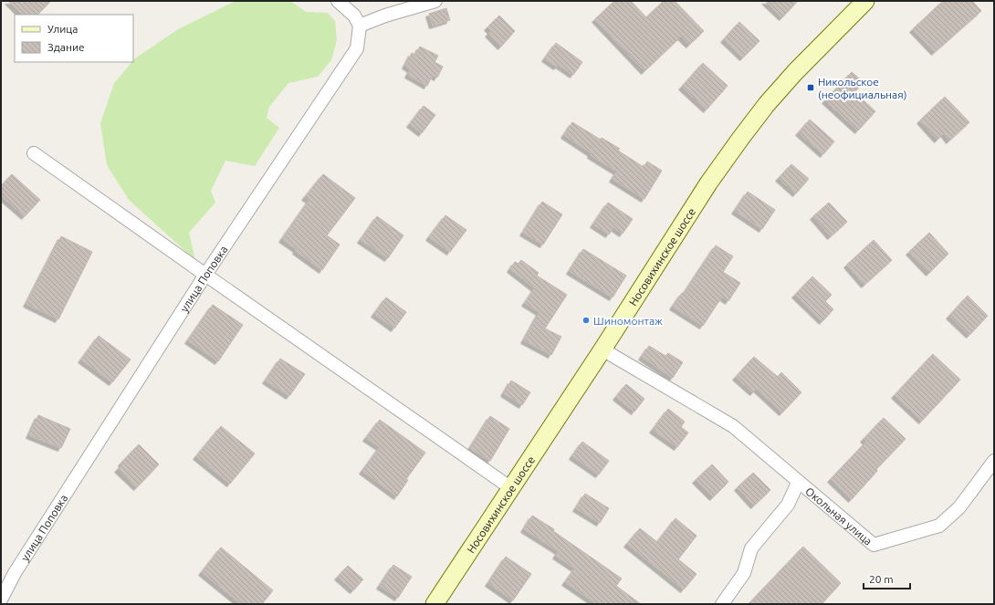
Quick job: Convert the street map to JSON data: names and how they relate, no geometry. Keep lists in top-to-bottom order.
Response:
{
  "streets": {
    "main road": ["Носовихинское шоссе"],
    "street": ["улица Поповка", "Окольная улица"]
  },
  "places": {
    "transit": ["Никольское (неофициальная)"],
    "other": ["Шиномонтаж"]
  },
  "legend": ["Улица", "Здание"],
  "scale_bar": "20 m"
}
